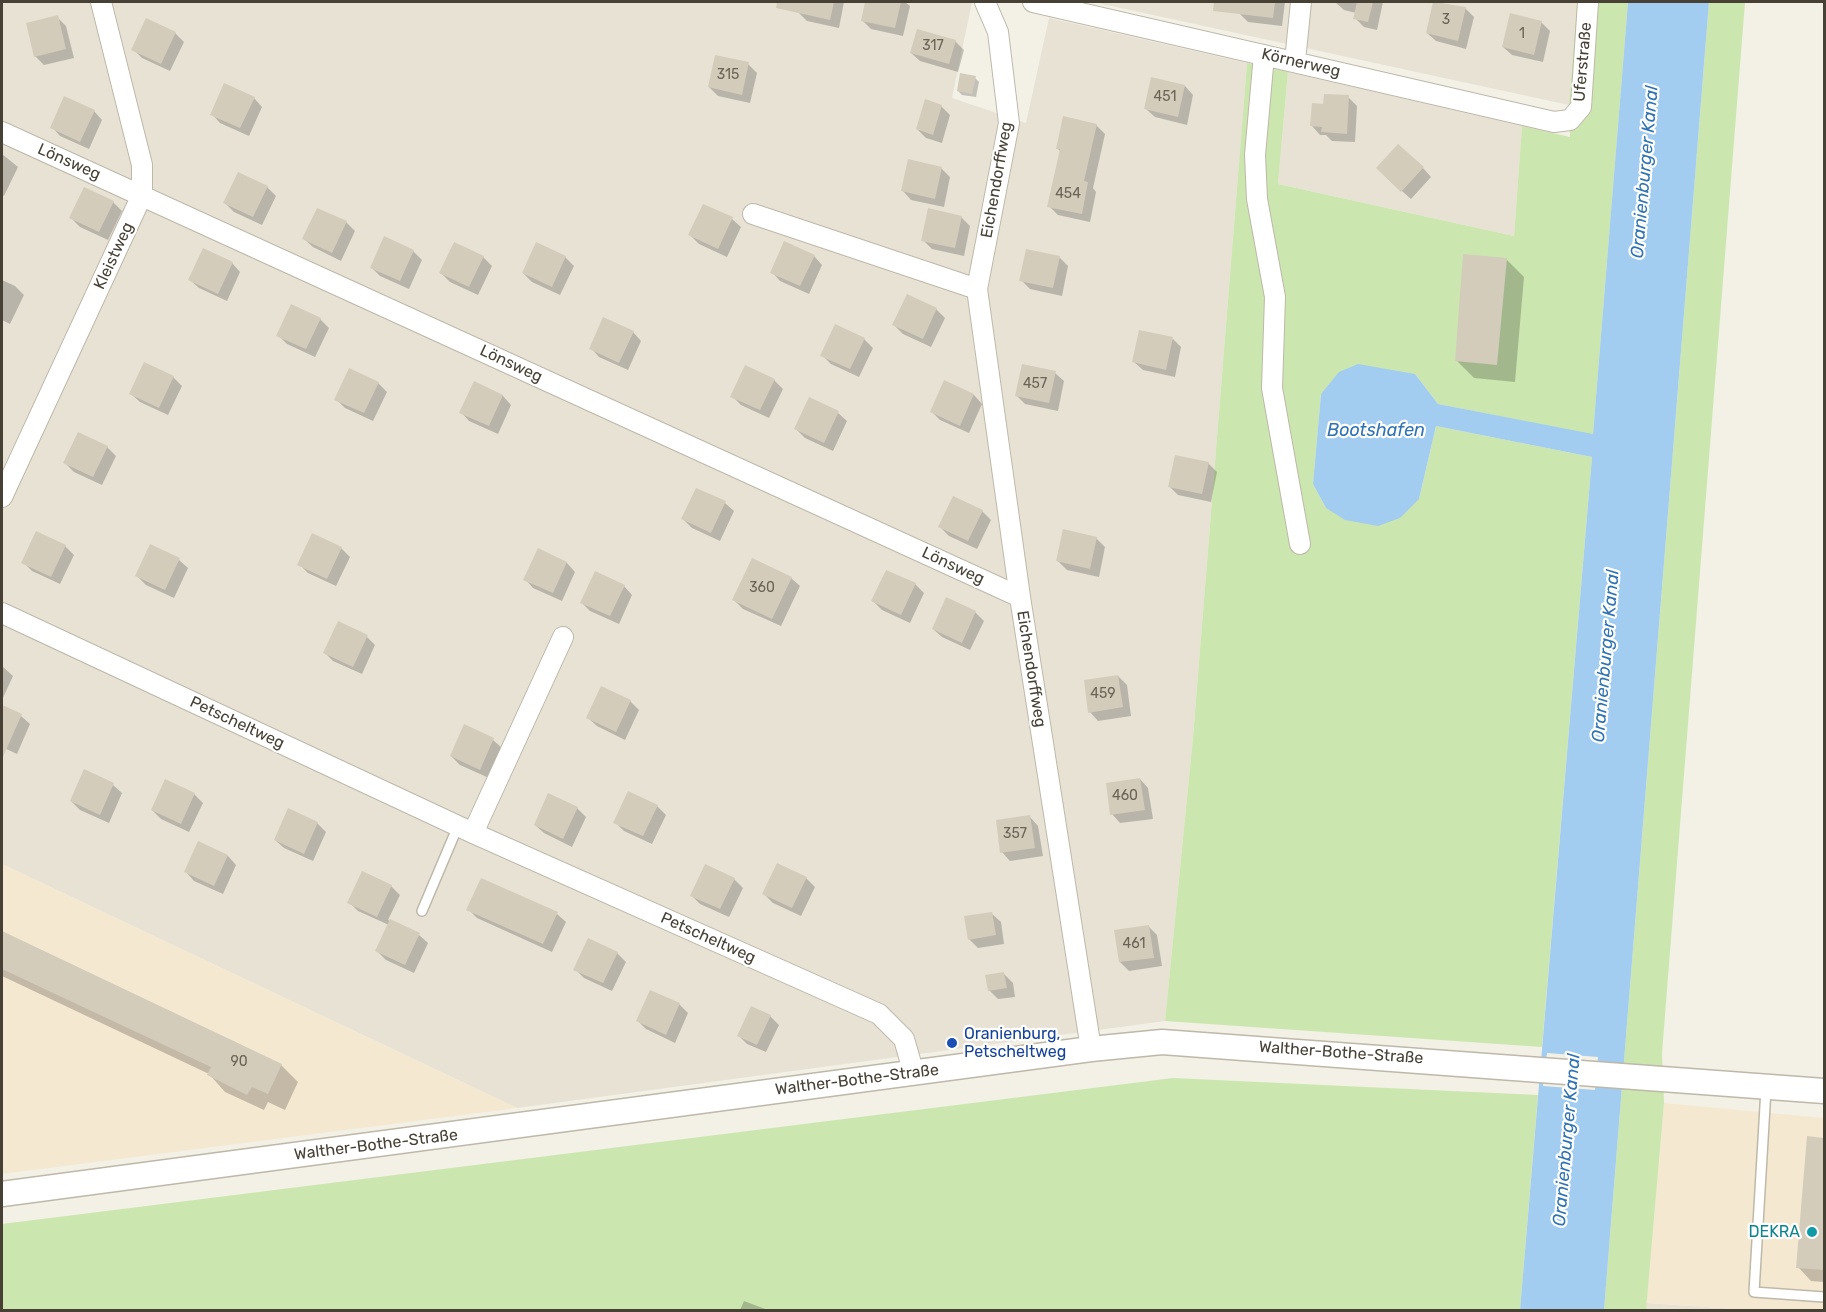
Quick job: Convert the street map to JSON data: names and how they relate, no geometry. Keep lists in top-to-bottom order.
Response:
{
  "streets": {
    "street": [
      "Uferstraße",
      "Körnerweg",
      "Lönsweg",
      "Eichendorffweg",
      "Kleistweg",
      "Petscheltweg",
      "Walther-Bothe-Straße"
    ]
  },
  "crossings": [
    ["Uferstraße", "Körnerweg"],
    ["Lönsweg", "Eichendorffweg"],
    ["Lönsweg", "Kleistweg"],
    ["Eichendorffweg", "Walther-Bothe-Straße"],
    ["Petscheltweg", "Walther-Bothe-Straße"]
  ],
  "water": ["Oranienburger Kanal", "Bootshafen"],
  "places": ["Oranienburg, Petscheltweg", "DEKRA"],
  "house_numbers": [
    "3",
    "1",
    "317",
    "315",
    "451",
    "454",
    "457",
    "360",
    "459",
    "460",
    "357",
    "461",
    "90"
  ]
}
